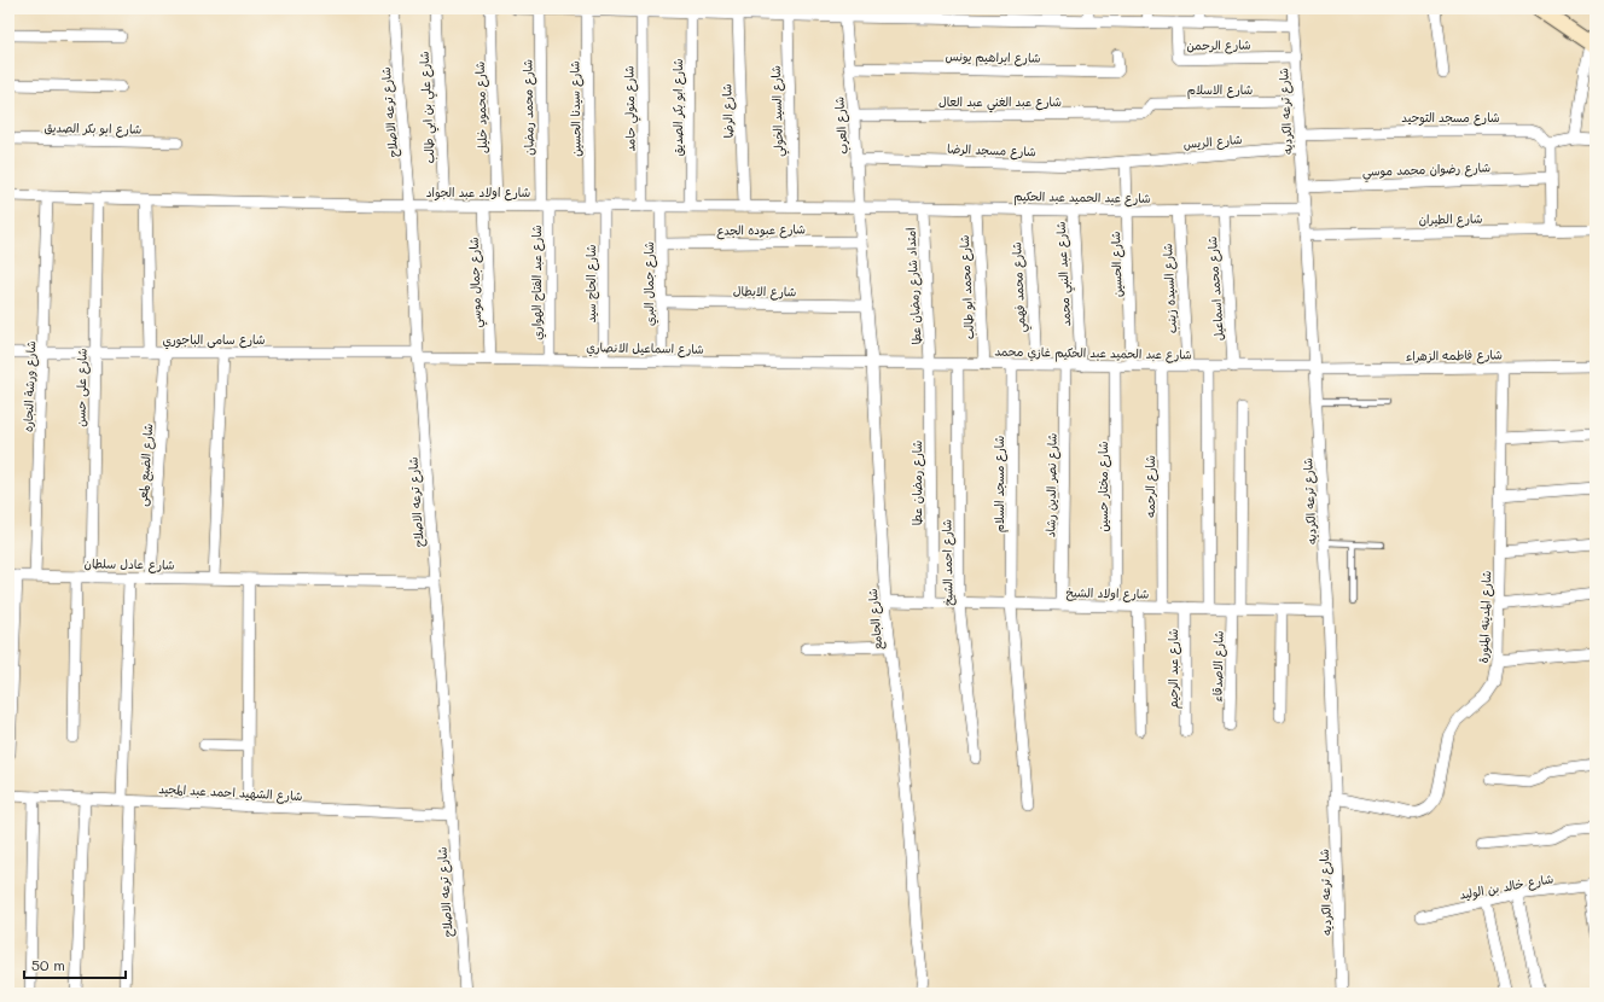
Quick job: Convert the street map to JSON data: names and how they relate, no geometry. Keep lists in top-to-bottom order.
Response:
{
  "streets": {
    "street": [
      "شارع الرحمن",
      "شارع ابراهيم يونس",
      "شارع الاسلام",
      "شارع عبد الغني عبد العال",
      "شارع علي بن ابي طالب",
      "شارع محمود خليل",
      "شارع محمد رمضان",
      "شارع ابو بكر الصديق",
      "شارع سيدنا الحسين",
      "شارع متولي حامد",
      "شارع الرضا",
      "شارع السيد الخولي",
      "شارع ترعه الكرديه",
      "شارع ترعه الاصلاح",
      "شارع مسجد التوحيد",
      "شارع العرب",
      "شارع الريس",
      "شارع مسجد الرضا",
      "شارع رضوان محمد موسي",
      "شارع اولاد عبد الجواد",
      "شارع عبد الحميد عبد الحكيم",
      "شارع الطيران",
      "شارع عبوده الجدع",
      "شارع الحسين",
      "شارع عبد النبي محمد",
      "شارع جمال موسي",
      "شارع عبد الفتاح الهواري",
      "شارع الحاج سيد",
      "شارع جمال البري",
      "امتداد شارع رمضان عطا",
      "شارع محمد ابو طالب",
      "شارع محمد فهمي",
      "شارع السيده زينب",
      "شارع محمد اسماعيل",
      "شارع الابطال",
      "شارع سامى الباجوري",
      "شارع اسماعيل الانصاري",
      "شارع عبد الحميد عبد الحكيم غازي محمد",
      "شارع فاطمه الزهراء",
      "شارع ورشة النجاره",
      "شارع على حسن",
      "شارع الضبع لمعى",
      "شارع رمضان عطا",
      "شارع مسجد السلام",
      "شارع نصر الدين رشاد",
      "شارع مختار حسين",
      "شارع الرحمه",
      "شارع احمد الشيخ",
      "شارع عادل سلطان",
      "شارع اولاد الشيخ",
      "شارع المدينه المنورة",
      "شارع الجامع",
      "شارع الاصدقاء",
      "شارع عبد الرحيم",
      "شارع الشهيد احمد عبد المجيد",
      "شارع خالد بن الوليد"
    ]
  },
  "crossings": [
    ["شارع الرحمن", "شارع ترعه الكرديه"],
    ["شارع ابراهيم يونس", "شارع العرب"],
    ["شارع الاسلام", "شارع عبد الغني عبد العال"],
    ["شارع الاسلام", "شارع ترعه الكرديه"],
    ["شارع عبد الغني عبد العال", "شارع العرب"],
    ["شارع علي بن ابي طالب", "شارع اولاد عبد الجواد"],
    ["شارع محمود خليل", "شارع اولاد عبد الجواد"],
    ["شارع محمود خليل", "شارع جمال موسي"],
    ["شارع محمد رمضان", "شارع اولاد عبد الجواد"],
    ["شارع محمد رمضان", "شارع عبد الفتاح الهواري"],
    ["شارع ابو بكر الصديق", "شارع اولاد عبد الجواد"],
    ["شارع سيدنا الحسين", "شارع اولاد عبد الجواد"],
    ["شارع متولي حامد", "شارع اولاد عبد الجواد"],
    ["شارع الرضا", "شارع اولاد عبد الجواد"],
    ["شارع السيد الخولي", "شارع اولاد عبد الجواد"],
    ["شارع ترعه الكرديه", "شارع مسجد التوحيد"],
    ["شارع ترعه الكرديه", "شارع الريس"],
    ["شارع ترعه الكرديه", "شارع رضوان محمد موسي"],
    ["شارع ترعه الكرديه", "شارع عبد الحميد عبد الحكيم"],
    ["شارع ترعه الكرديه", "شارع الطيران"],
    ["شارع ترعه الكرديه", "شارع عبد الحميد عبد الحكيم غازي محمد"],
    ["شارع ترعه الكرديه", "شارع فاطمه الزهراء"],
    ["شارع ترعه الكرديه", "شارع اولاد الشيخ"],
    ["شارع ترعه الكرديه", "شارع المدينه المنورة"],
    ["شارع ترعه الاصلاح", "شارع اولاد عبد الجواد"],
    ["شارع ترعه الاصلاح", "شارع سامى الباجوري"],
    ["شارع ترعه الاصلاح", "شارع اسماعيل الانصاري"],
    ["شارع ترعه الاصلاح", "شارع عادل سلطان"],
    ["شارع ترعه الاصلاح", "شارع الشهيد احمد عبد المجيد"],
    ["شارع العرب", "شارع مسجد الرضا"],
    ["شارع العرب", "شارع اولاد عبد الجواد"],
    ["شارع العرب", "شارع عبد الحميد عبد الحكيم"],
    ["شارع العرب", "شارع عبوده الجدع"],
    ["شارع العرب", "شارع الجامع"],
    ["شارع الريس", "شارع مسجد الرضا"],
    ["شارع الريس", "شارع الحسين"],
    ["شارع مسجد الرضا", "شارع الحسين"],
    ["شارع اولاد عبد الجواد", "شارع عبد الحميد عبد الحكيم"],
    ["شارع اولاد عبد الجواد", "شارع جمال موسي"],
    ["شارع اولاد عبد الجواد", "شارع عبد الفتاح الهواري"],
    ["شارع اولاد عبد الجواد", "شارع الحاج سيد"],
    ["شارع اولاد عبد الجواد", "شارع جمال البري"],
    ["شارع اولاد عبد الجواد", "شارع ورشة النجاره"],
    ["شارع اولاد عبد الجواد", "شارع على حسن"],
    ["شارع عبد الحميد عبد الحكيم", "شارع الحسين"],
    ["شارع عبد الحميد عبد الحكيم", "شارع عبد النبي محمد"],
    ["شارع عبد الحميد عبد الحكيم", "امتداد شارع رمضان عطا"],
    ["شارع عبد الحميد عبد الحكيم", "شارع محمد ابو طالب"],
    ["شارع عبد الحميد عبد الحكيم", "شارع محمد فهمي"],
    ["شارع عبد الحميد عبد الحكيم", "شارع السيده زينب"],
    ["شارع عبد الحميد عبد الحكيم", "شارع محمد اسماعيل"],
    ["شارع عبوده الجدع", "شارع جمال البري"],
    ["شارع عبوده الجدع", "شارع الجامع"],
    ["شارع الحسين", "شارع عبد الحميد عبد الحكيم غازي محمد"],
    ["شارع عبد النبي محمد", "شارع عبد الحميد عبد الحكيم غازي محمد"],
    ["شارع جمال موسي", "شارع اسماعيل الانصاري"],
    ["شارع عبد الفتاح الهواري", "شارع اسماعيل الانصاري"],
    ["شارع الحاج سيد", "شارع اسماعيل الانصاري"],
    ["شارع جمال البري", "شارع الابطال"],
    ["شارع جمال البري", "شارع اسماعيل الانصاري"],
    ["امتداد شارع رمضان عطا", "شارع عبد الحميد عبد الحكيم غازي محمد"],
    ["امتداد شارع رمضان عطا", "شارع رمضان عطا"],
    ["شارع محمد ابو طالب", "شارع عبد الحميد عبد الحكيم غازي محمد"],
    ["شارع محمد فهمي", "شارع عبد الحميد عبد الحكيم غازي محمد"],
    ["شارع السيده زينب", "شارع عبد الحميد عبد الحكيم غازي محمد"],
    ["شارع محمد اسماعيل", "شارع عبد الحميد عبد الحكيم غازي محمد"],
    ["شارع الابطال", "شارع الجامع"],
    ["شارع سامى الباجوري", "شارع اسماعيل الانصاري"],
    ["شارع سامى الباجوري", "شارع ورشة النجاره"],
    ["شارع سامى الباجوري", "شارع على حسن"],
    ["شارع سامى الباجوري", "شارع الضبع لمعى"],
    ["شارع اسماعيل الانصاري", "شارع عبد الحميد عبد الحكيم غازي محمد"],
    ["شارع اسماعيل الانصاري", "شارع الجامع"],
    ["شارع عبد الحميد عبد الحكيم غازي محمد", "شارع فاطمه الزهراء"],
    ["شارع عبد الحميد عبد الحكيم غازي محمد", "شارع رمضان عطا"],
    ["شارع عبد الحميد عبد الحكيم غازي محمد", "شارع مسجد السلام"],
    ["شارع عبد الحميد عبد الحكيم غازي محمد", "شارع نصر الدين رشاد"],
    ["شارع عبد الحميد عبد الحكيم غازي محمد", "شارع مختار حسين"],
    ["شارع عبد الحميد عبد الحكيم غازي محمد", "شارع الرحمه"],
    ["شارع عبد الحميد عبد الحكيم غازي محمد", "شارع احمد الشيخ"],
    ["شارع عبد الحميد عبد الحكيم غازي محمد", "شارع الجامع"],
    ["شارع فاطمه الزهراء", "شارع المدينه المنورة"],
    ["شارع ورشة النجاره", "شارع عادل سلطان"],
    ["شارع على حسن", "شارع عادل سلطان"],
    ["شارع الضبع لمعى", "شارع عادل سلطان"],
    ["شارع رمضان عطا", "شارع اولاد الشيخ"],
    ["شارع مسجد السلام", "شارع اولاد الشيخ"],
    ["شارع نصر الدين رشاد", "شارع اولاد الشيخ"],
    ["شارع مختار حسين", "شارع اولاد الشيخ"],
    ["شارع الرحمه", "شارع اولاد الشيخ"],
    ["شارع احمد الشيخ", "شارع اولاد الشيخ"],
    ["شارع اولاد الشيخ", "شارع الجامع"],
    ["شارع اولاد الشيخ", "شارع الاصدقاء"],
    ["شارع اولاد الشيخ", "شارع عبد الرحيم"]
  ],
  "scale_bar": "50 m"
}
